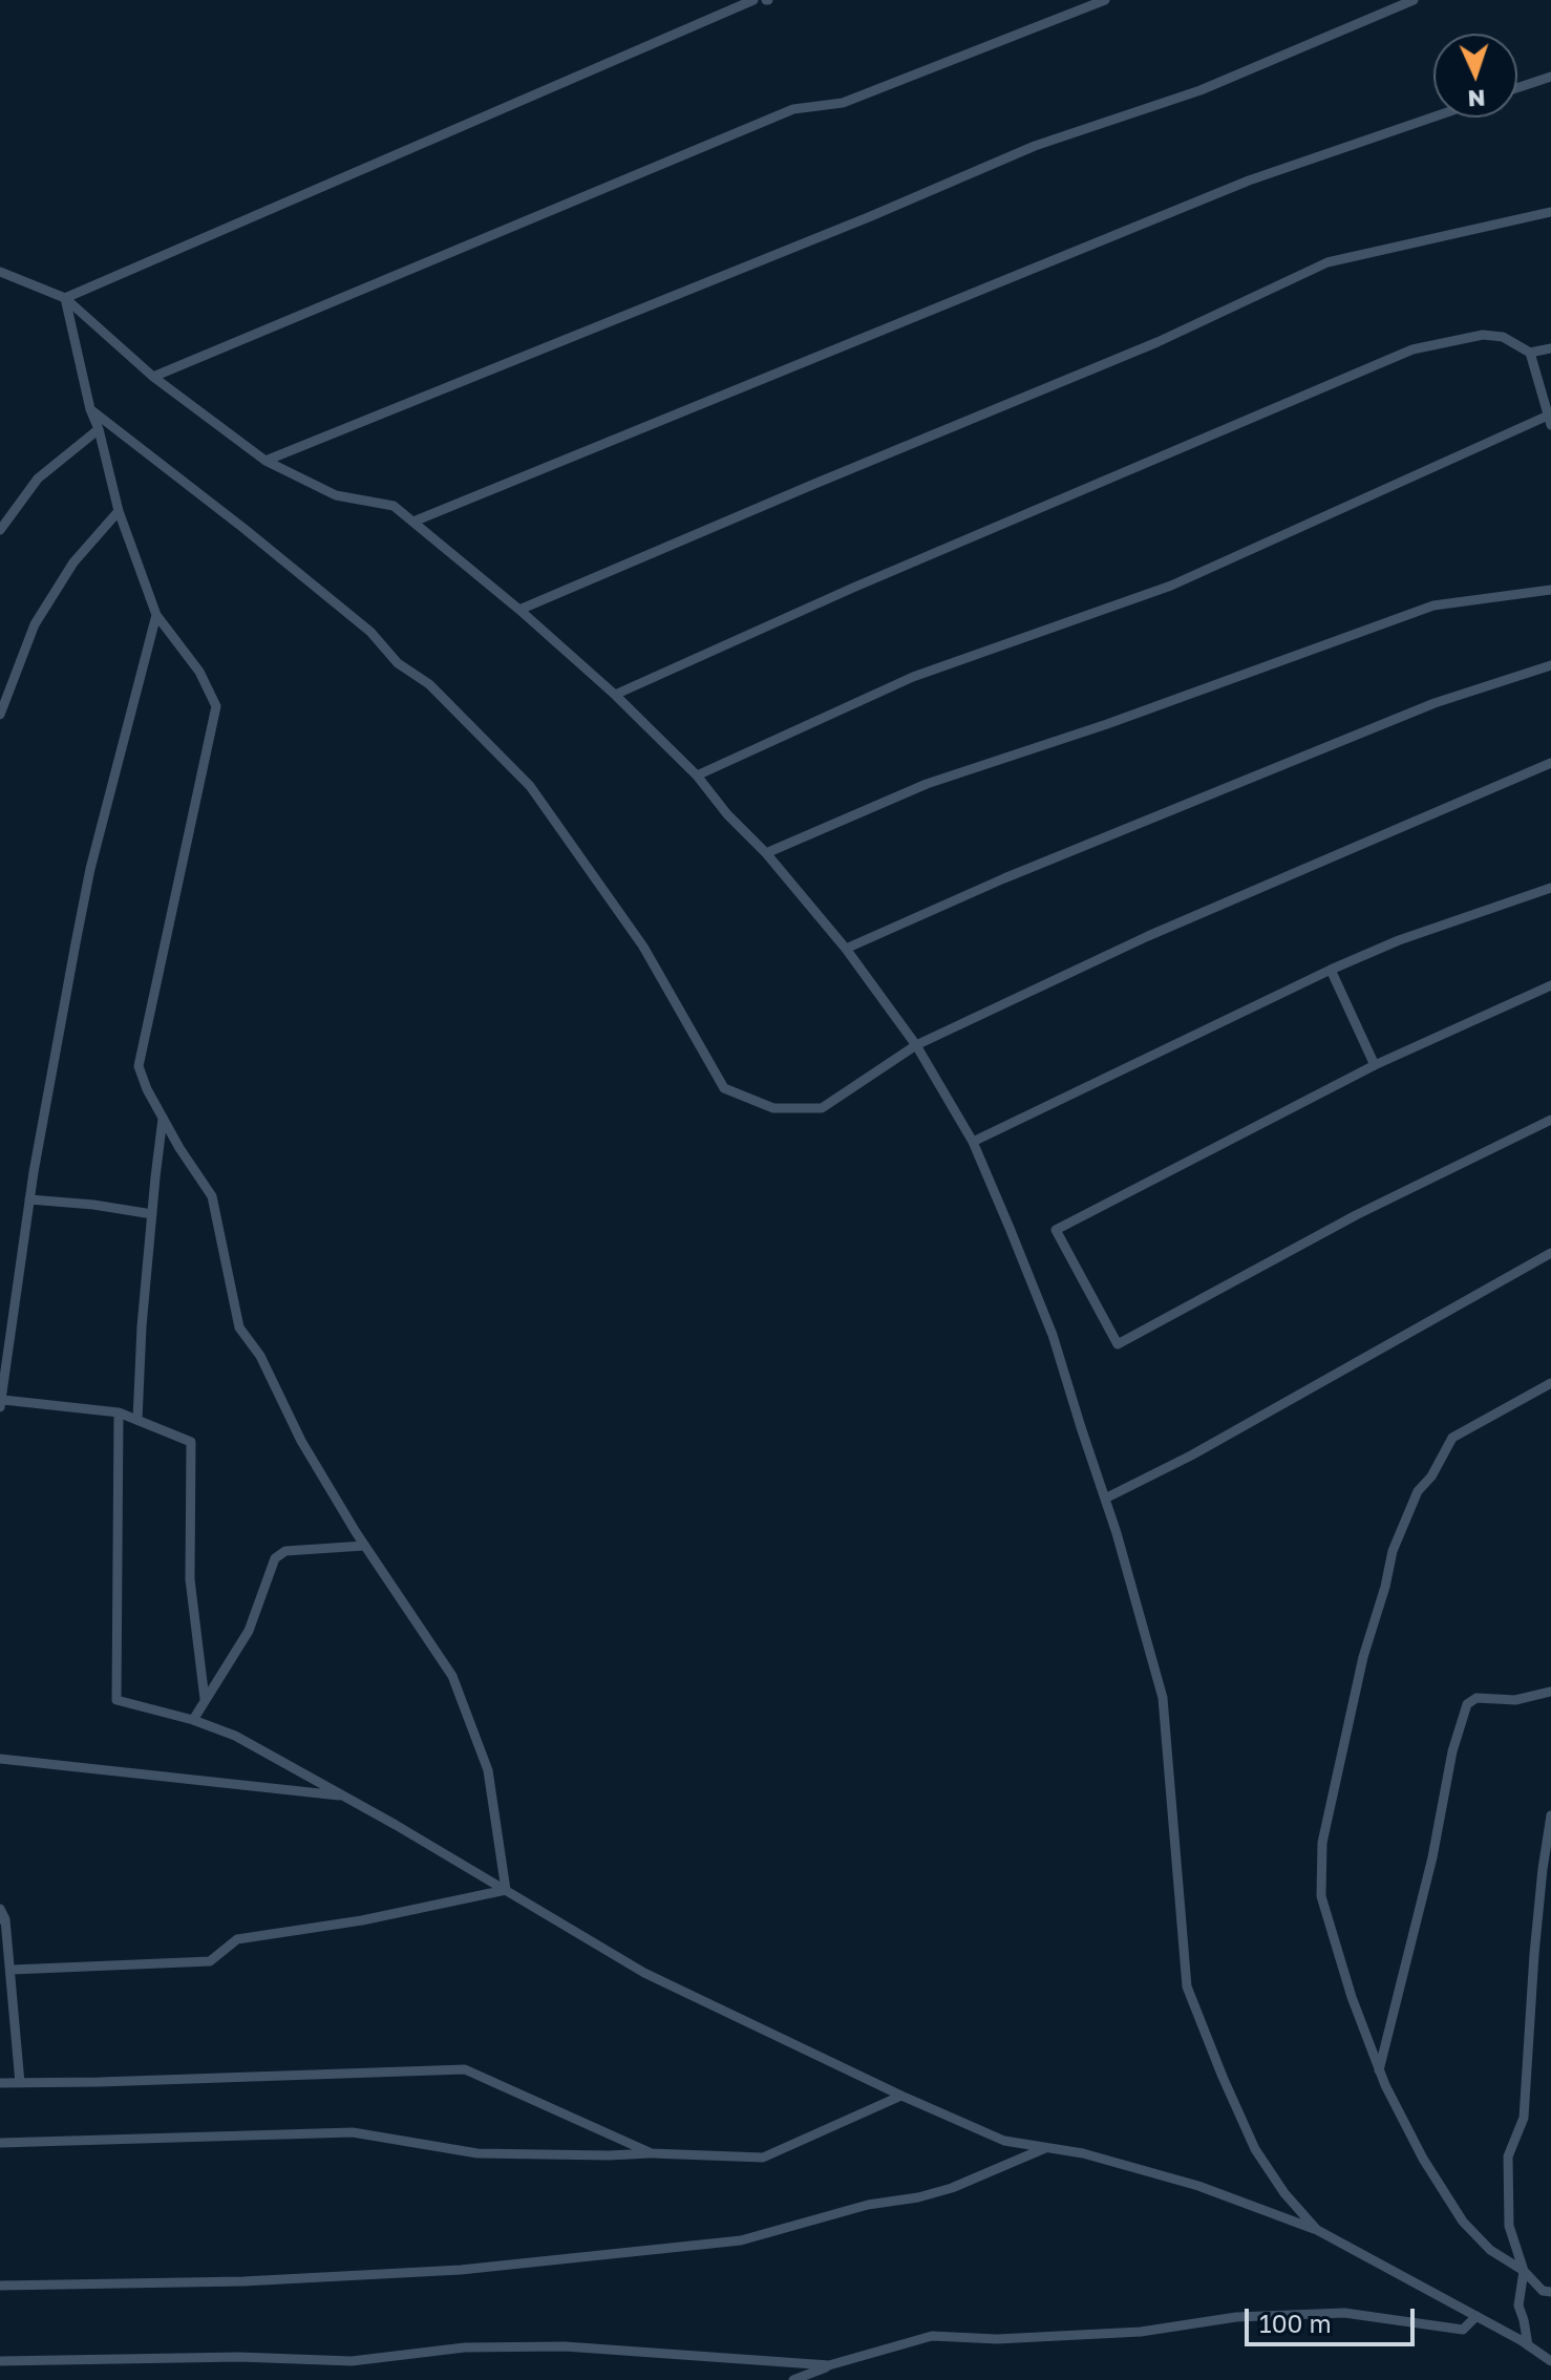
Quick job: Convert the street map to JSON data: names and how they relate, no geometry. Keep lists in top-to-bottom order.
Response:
{
  "scale_bar": "100 m",
  "north": "bottom"
}
